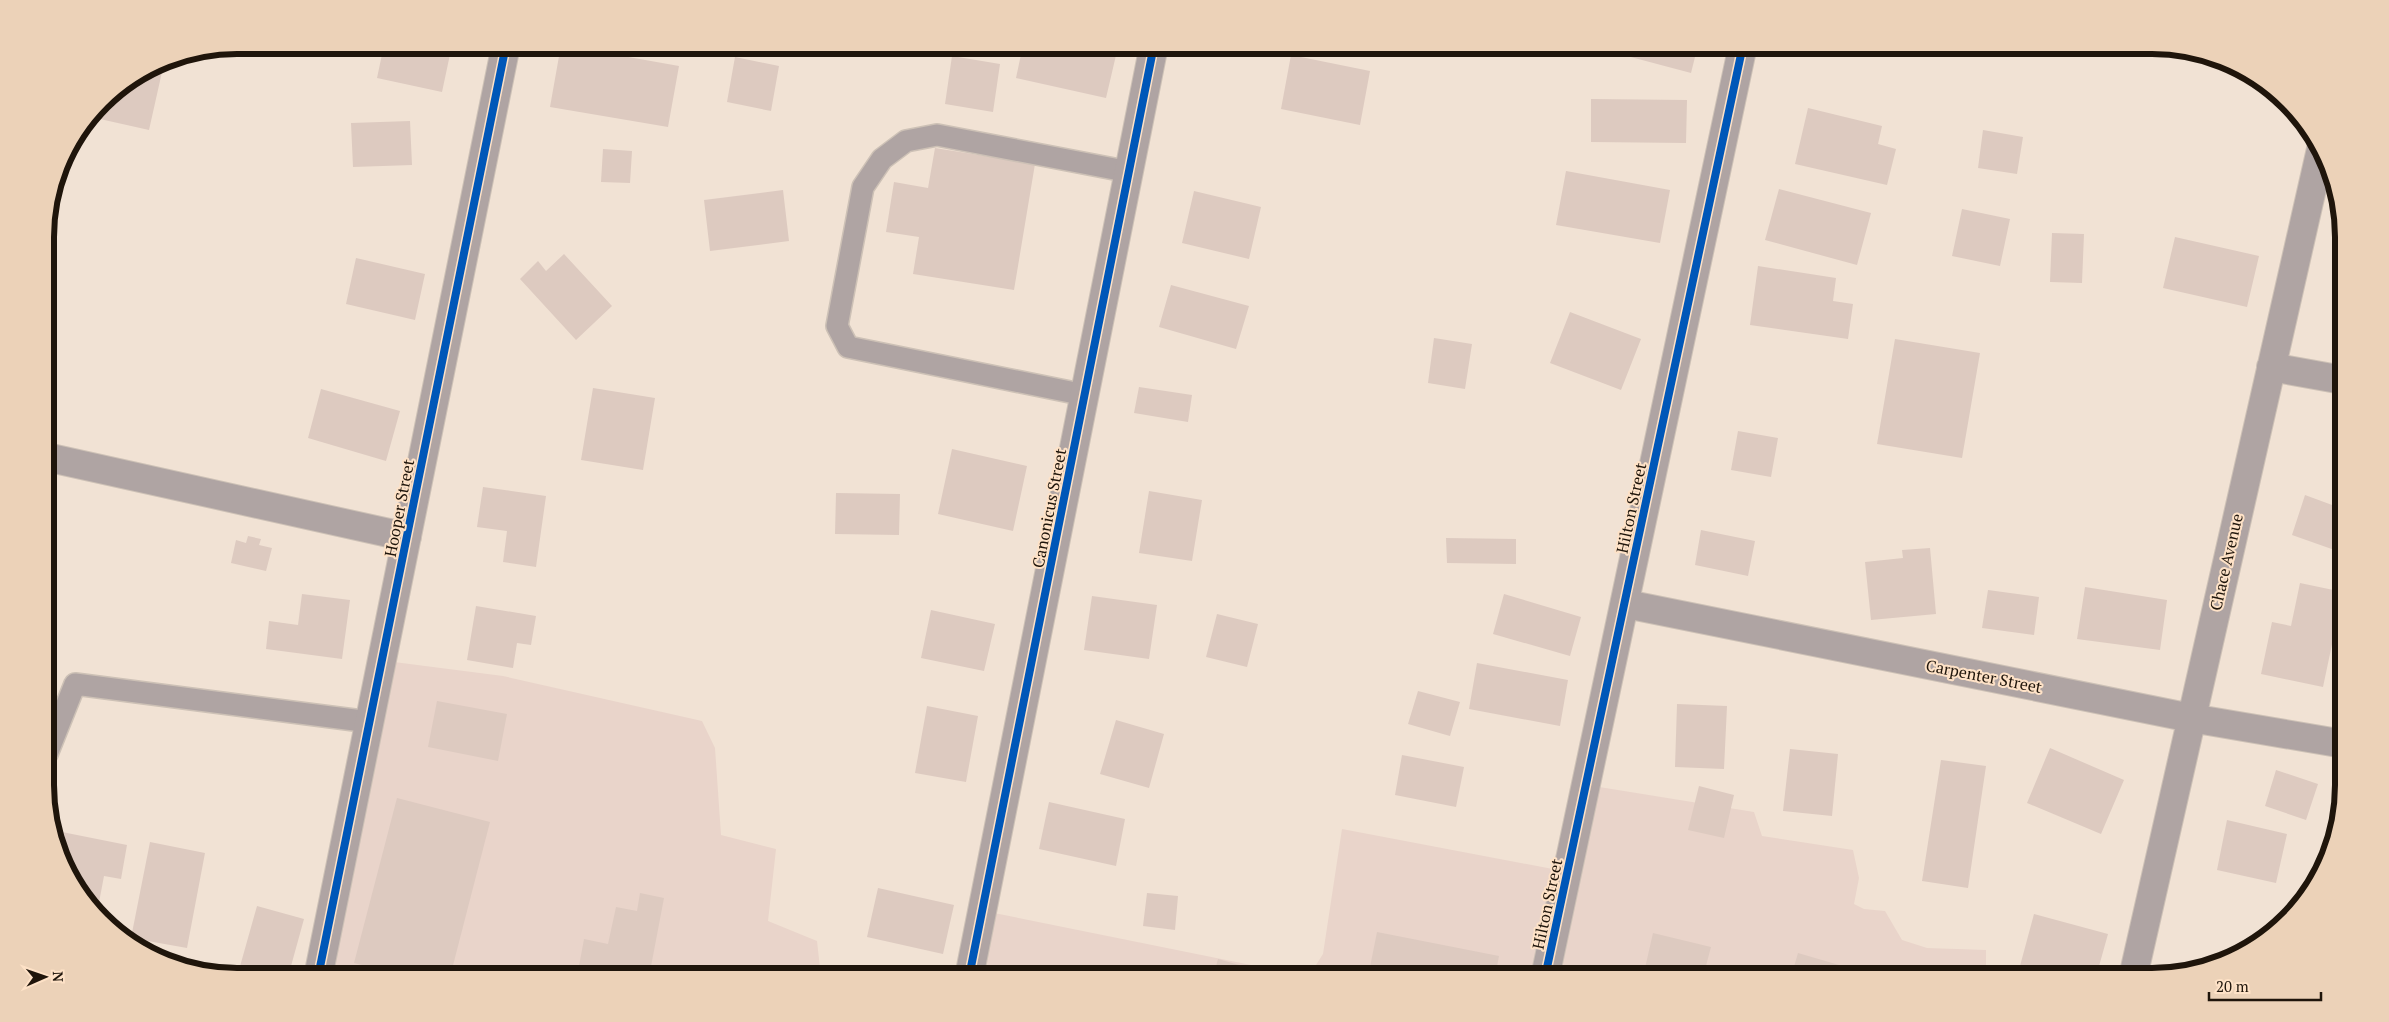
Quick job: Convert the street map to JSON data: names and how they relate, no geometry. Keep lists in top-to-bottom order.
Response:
{
  "streets": {
    "street": [
      "Hooper Street",
      "Canonicus Street",
      "Hilton Street",
      "Chace Avenue",
      "Carpenter Street"
    ]
  },
  "crossings": [
    ["Hilton Street", "Carpenter Street"],
    ["Chace Avenue", "Carpenter Street"]
  ],
  "scale_bar": "20 m",
  "north": "right"
}
